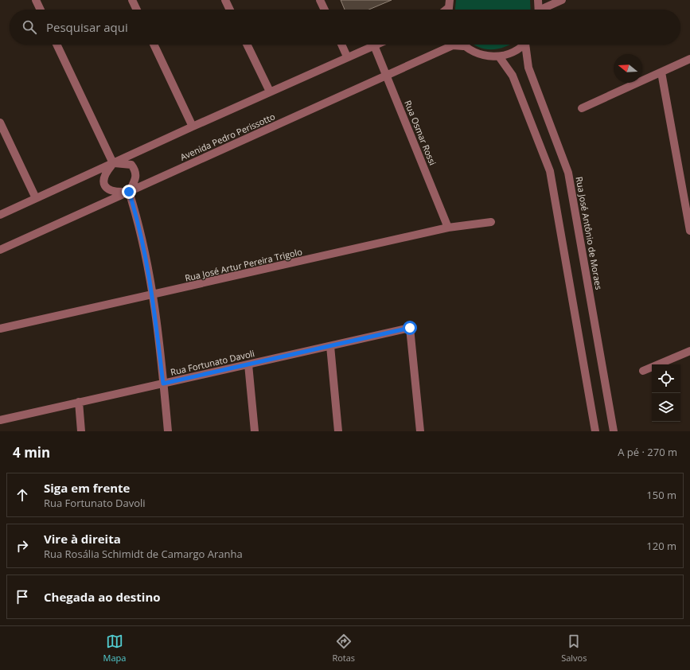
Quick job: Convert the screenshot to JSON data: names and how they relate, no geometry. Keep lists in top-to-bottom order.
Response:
{
  "streets": {
    "street": [
      "Rua Osmar Rossi",
      "Avenida Pedro Perissotto",
      "Rua José Antônio de Moraes",
      "Rua José Artur Pereira Trigolo",
      "Rua Fortunato Davoli"
    ]
  },
  "crossings": [
    ["Rua Osmar Rossi", "Avenida Pedro Perissotto"],
    ["Rua Osmar Rossi", "Rua José Artur Pereira Trigolo"]
  ],
  "north": "left",
  "page": {
    "search": "Pesquisar aqui",
    "heading": ["4 min", "A pé · 270 m"],
    "list": [
      ["Siga em frente", "Rua Fortunato Davoli", "150 m"],
      ["Vire à direita", "Rua Rosália Schimidt de Camargo Aranha", "120 m"],
      "Chegada ao destino"
    ],
    "nav": ["Mapa", "Rotas", "Salvos"]
  }
}
